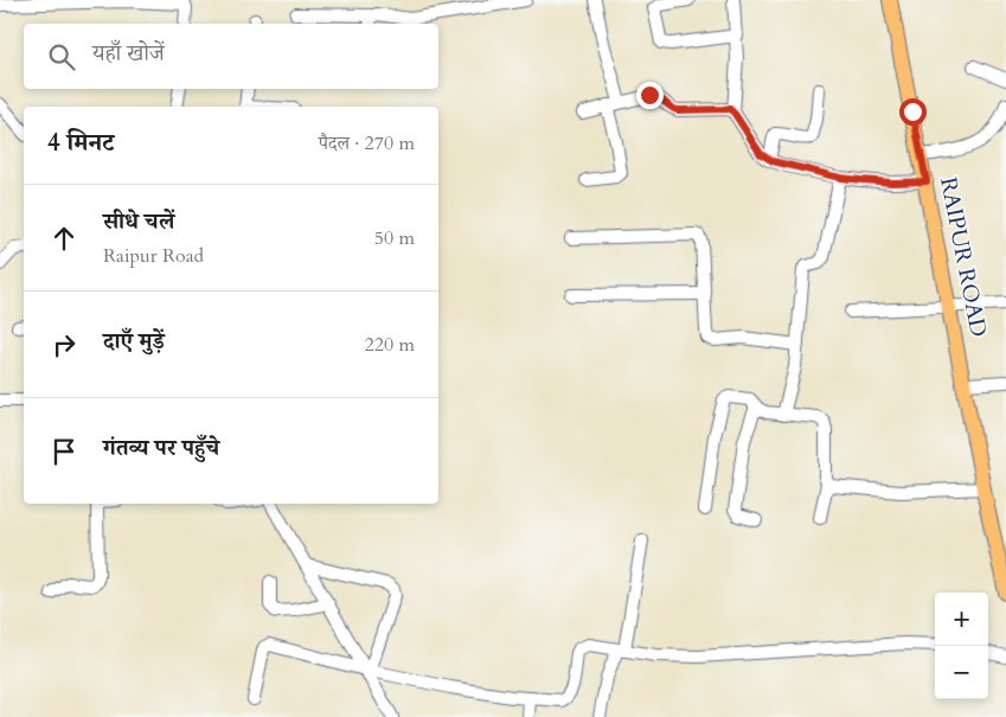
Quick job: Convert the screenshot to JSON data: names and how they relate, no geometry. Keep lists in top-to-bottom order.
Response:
{
  "streets": {
    "main road": ["RAIPUR ROAD"]
  },
  "page": {
    "search": "यहाँ खोजें",
    "heading": ["4 मिनट", "पैदल · 270 m"],
    "list": [
      ["सीधे चलें", "Raipur Road", "50 m"],
      ["दाएँ मुड़ें", "220 m"],
      "गंतव्य पर पहुँचे"
    ],
    "map_buttons": ["+", "−"]
  }
}
